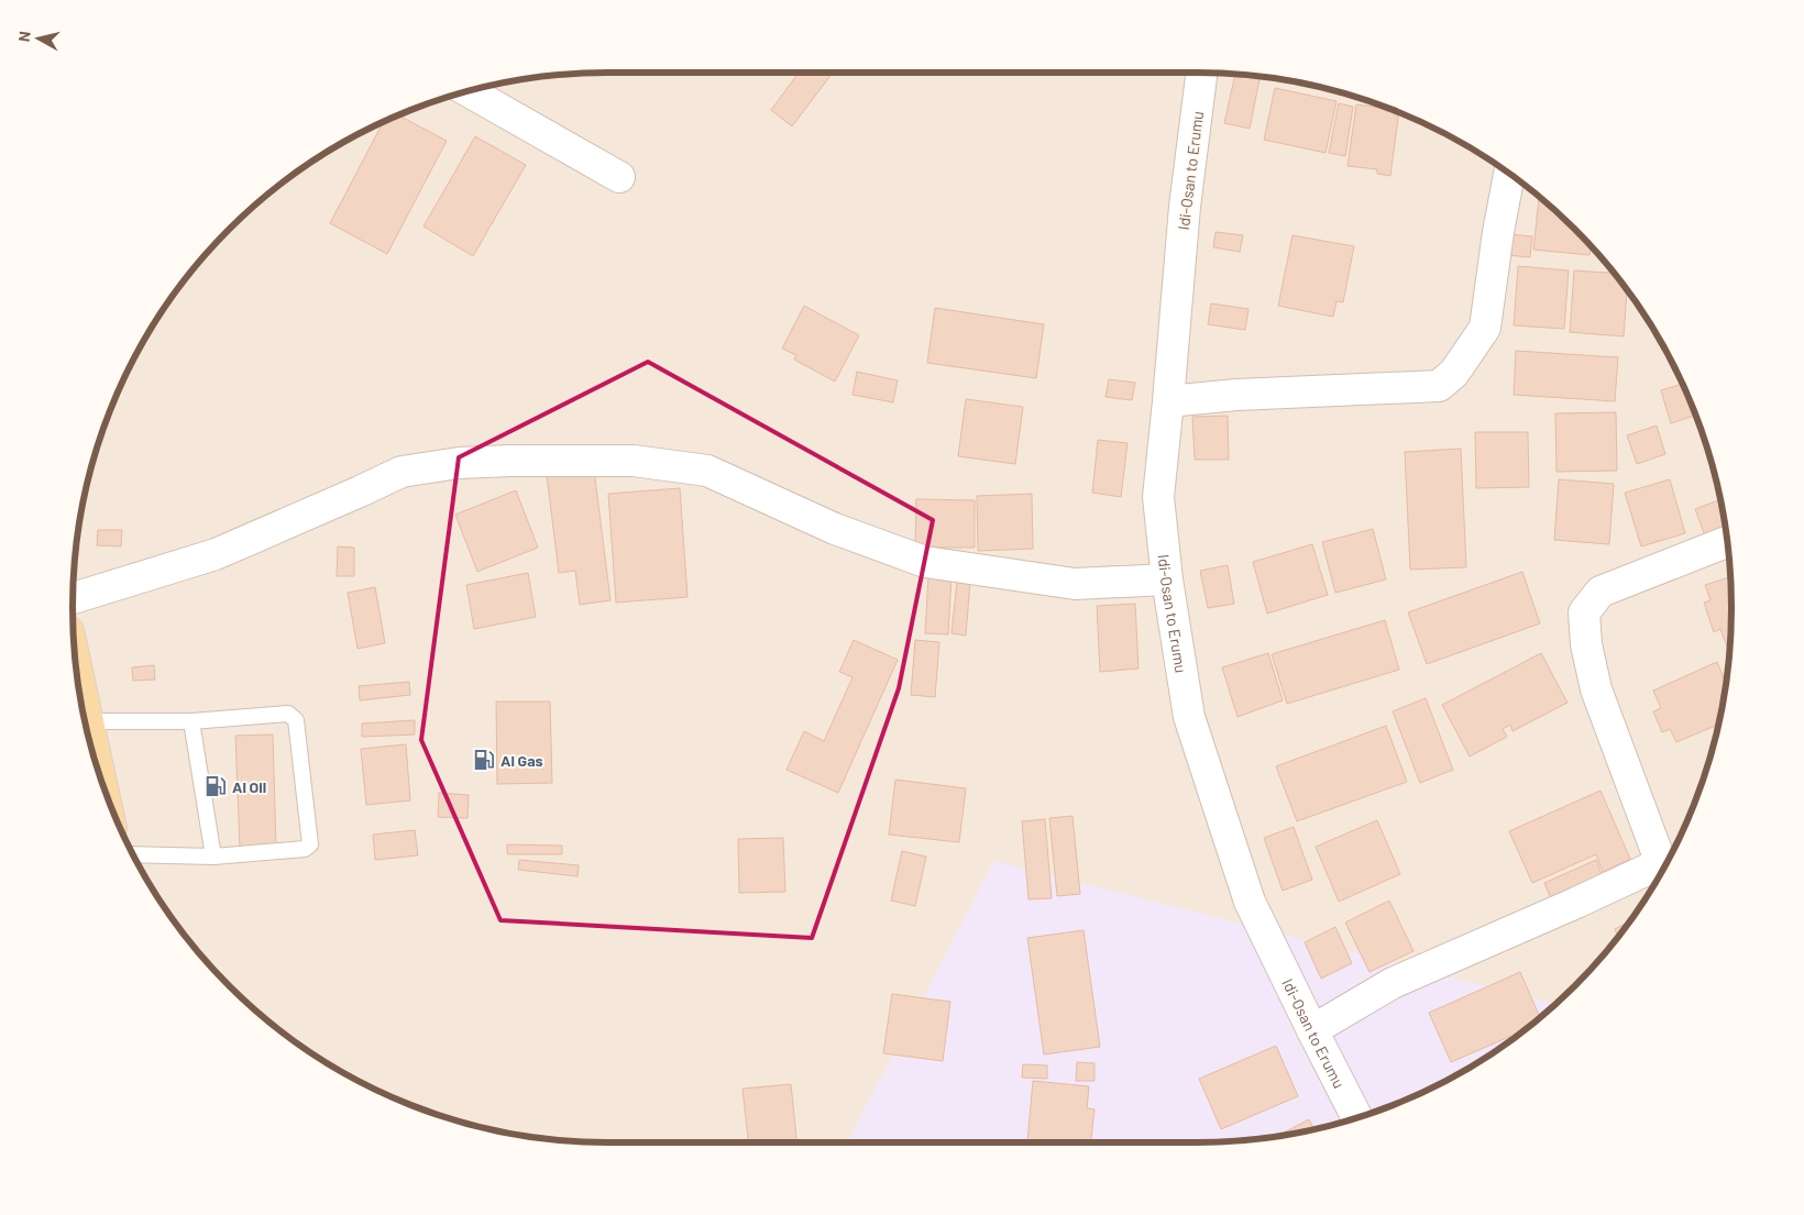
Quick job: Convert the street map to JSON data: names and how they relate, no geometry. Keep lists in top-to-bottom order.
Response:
{
  "streets": {
    "street": ["Idi-Osan to Erumu"]
  },
  "places": {
    "fuel station": ["Al Gas", "Al Oil"]
  },
  "north": "left"
}
